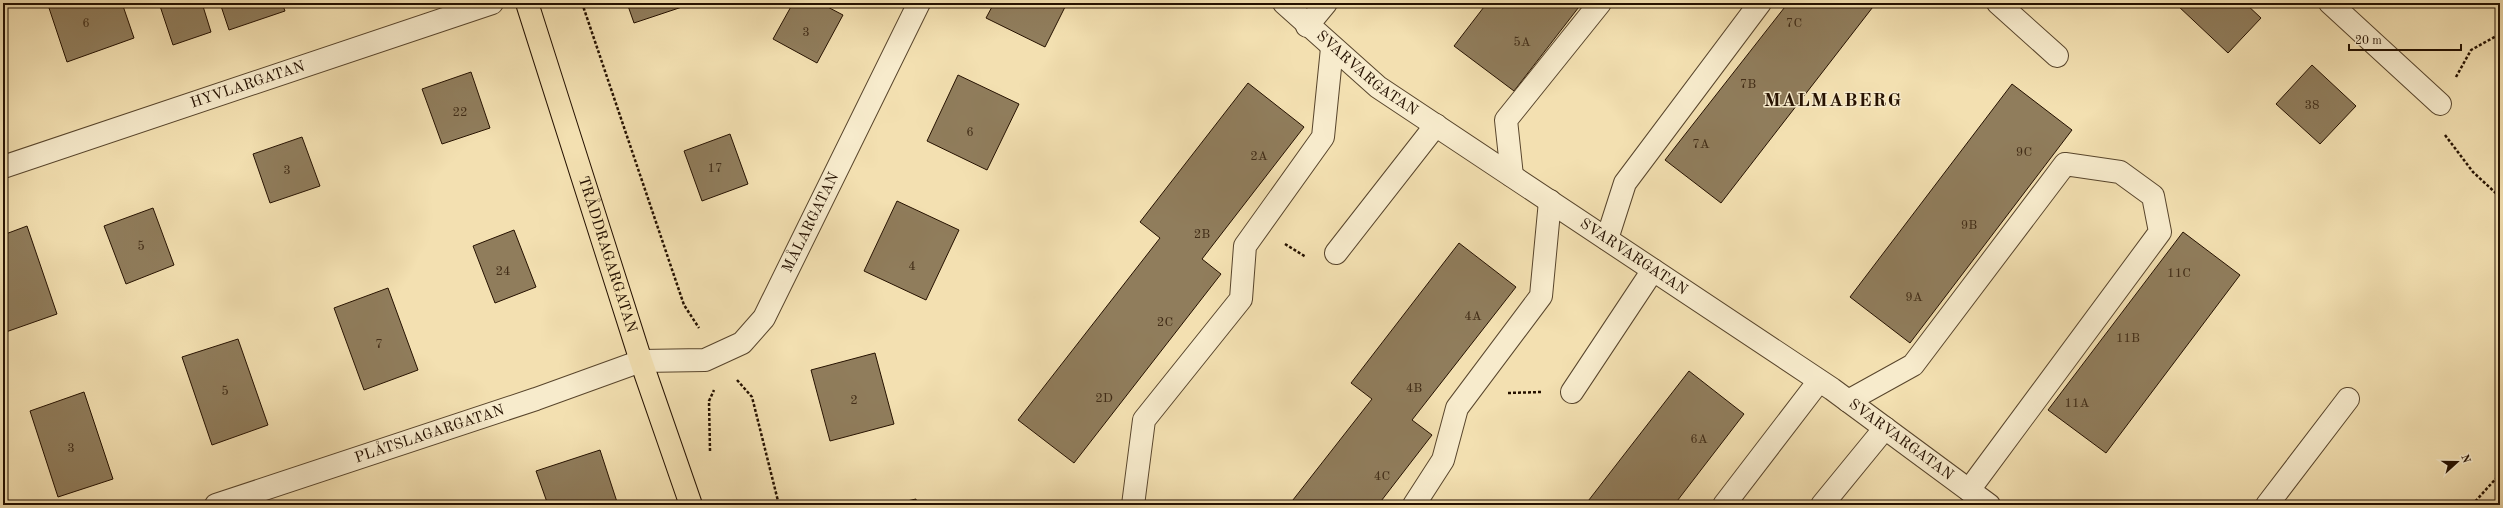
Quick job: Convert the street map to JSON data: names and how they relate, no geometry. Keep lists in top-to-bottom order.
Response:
{
  "streets": {
    "main road": ["TRÅDDRAGARGATAN"],
    "street": [
      "SVARVARGATAN",
      "HYVLARGATAN",
      "MÅLARGATAN",
      "PLÅTSLAGARGATAN"
    ]
  },
  "crossings": [
    ["MÅLARGATAN", "TRÅDDRAGARGATAN"],
    ["MÅLARGATAN", "PLÅTSLAGARGATAN"],
    ["TRÅDDRAGARGATAN", "PLÅTSLAGARGATAN"]
  ],
  "districts": ["MALMABERG"],
  "house_numbers": [
    "6",
    "7C",
    "3",
    "5A",
    "7B",
    "38",
    "22",
    "6",
    "7A",
    "9C",
    "2A",
    "17",
    "3",
    "9B",
    "2B",
    "5",
    "4",
    "24",
    "11C",
    "9A",
    "4A",
    "2C",
    "11B",
    "7",
    "4B",
    "5",
    "2D",
    "2",
    "11A",
    "6A",
    "3",
    "4C"
  ],
  "scale_bar": "20 m",
  "north": "right"
}
